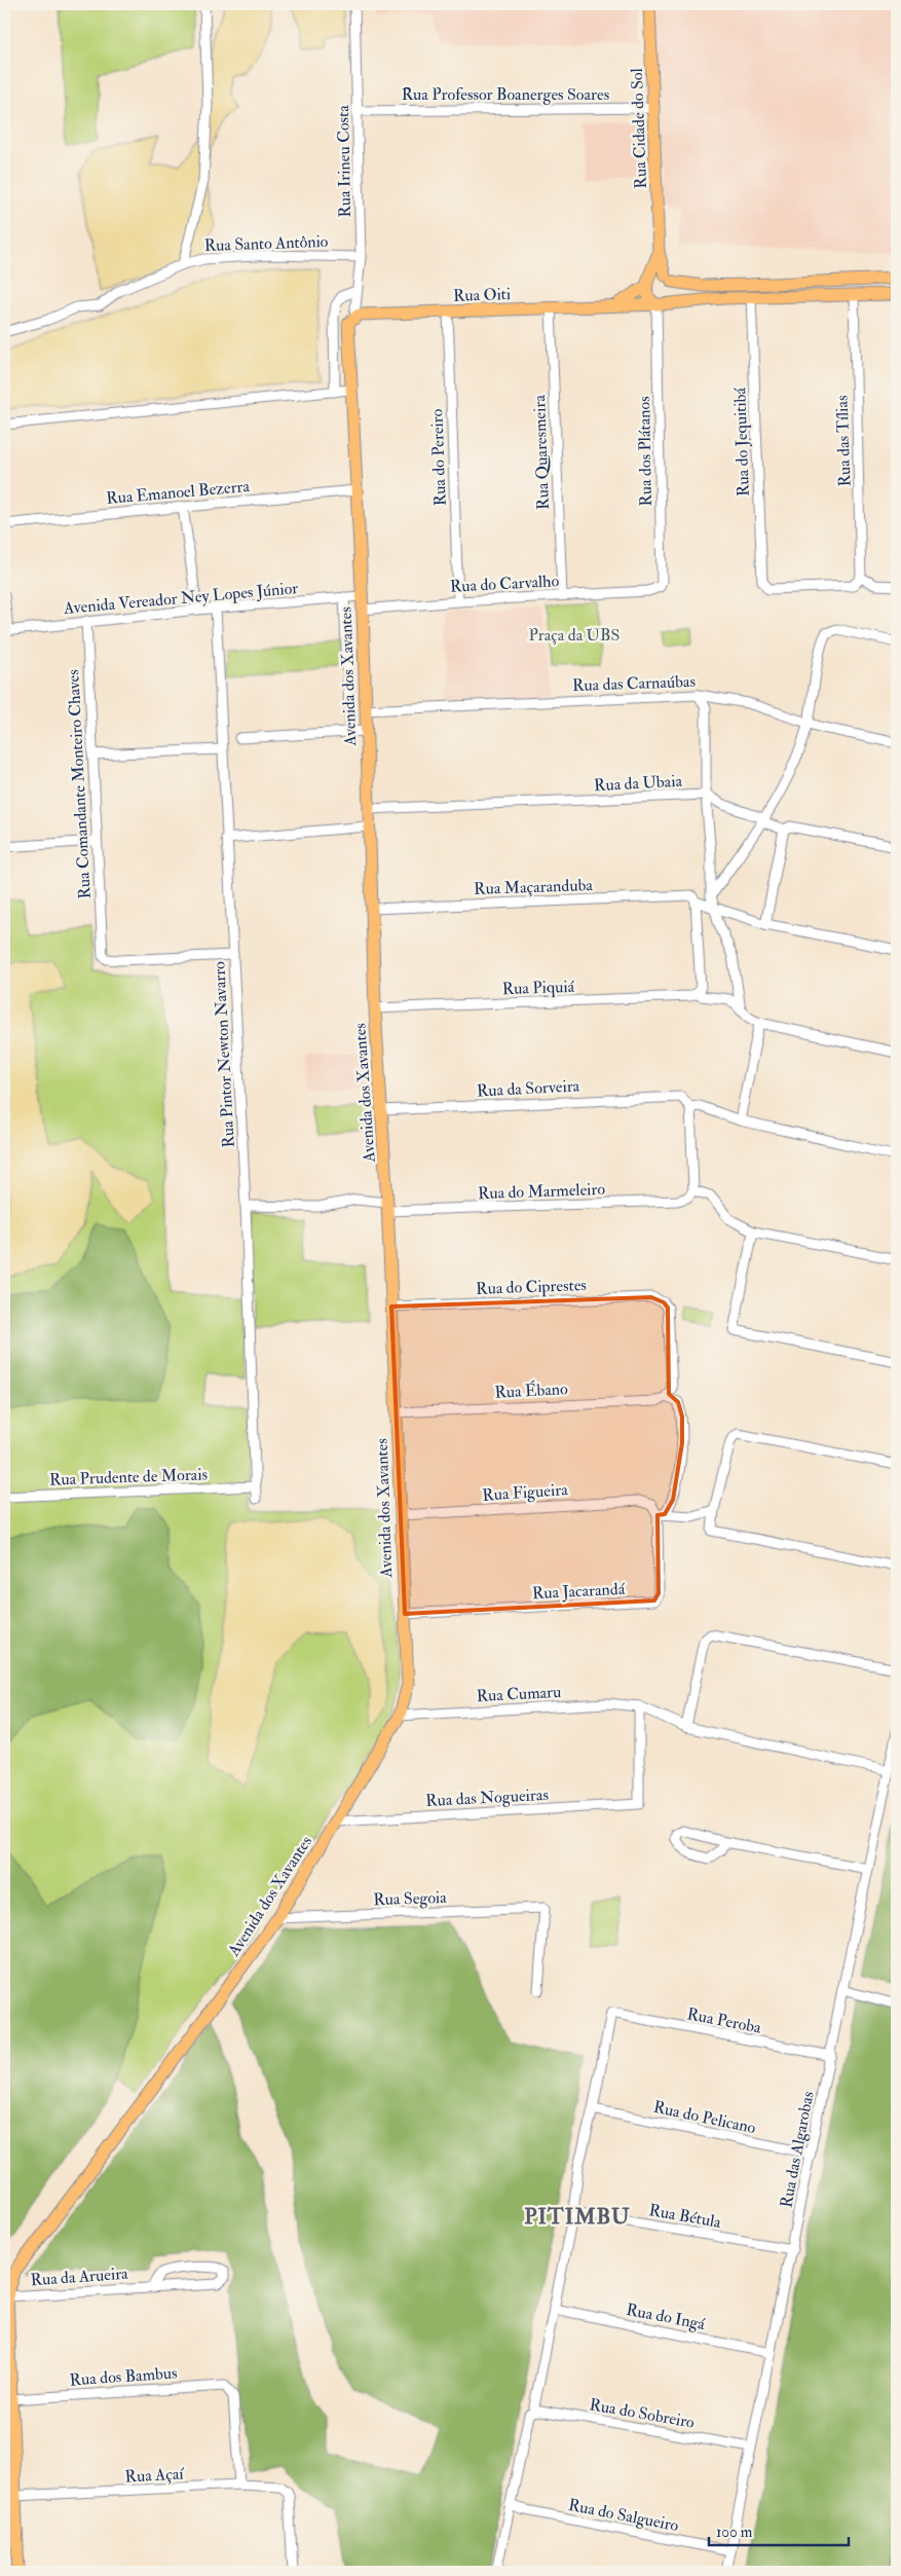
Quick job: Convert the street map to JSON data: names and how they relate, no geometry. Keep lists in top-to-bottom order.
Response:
{
  "streets": {
    "main road": ["Rua Cidade do Sol", "Rua Oiti", "Avenida dos Xavantes"],
    "street": [
      "Rua Professor Boanerges Soares",
      "Rua Irineu Costa",
      "Rua Santo Antônio",
      "Rua das Tílias",
      "Rua do Jequitibá",
      "Rua dos Plátanos",
      "Rua Quaresmeira",
      "Rua do Pereiro",
      "Rua Emanoel Bezerra",
      "Rua do Carvalho",
      "Avenida Vereador Ney Lopes Júnior",
      "Rua das Carnaúbas",
      "Rua da Ubaia",
      "Rua Comandante Monteiro Chaves",
      "Rua Maçaranduba",
      "Rua Piquiá",
      "Rua Pintor Newton Navarro",
      "Rua da Sorveira",
      "Rua do Marmeleiro",
      "Rua do Ciprestes",
      "Rua Ébano",
      "Rua Prudente de Morais",
      "Rua Figueira",
      "Rua Jacarandá",
      "Rua Cumaru",
      "Rua das Nogueiras",
      "Rua Segoia",
      "Rua Peroba",
      "Rua do Pelicano",
      "Rua das Algarobas",
      "Rua Bétula",
      "Rua da Arueira",
      "Rua do Ingá",
      "Rua dos Bambus",
      "Rua do Sobreiro",
      "Rua Açaí",
      "Rua do Salgueiro"
    ]
  },
  "crossings": [
    ["Rua Professor Boanerges Soares", "Rua Cidade do Sol"],
    ["Rua Professor Boanerges Soares", "Rua Irineu Costa"],
    ["Rua Cidade do Sol", "Rua Oiti"],
    ["Rua Cidade do Sol", "Rua dos Plátanos"],
    ["Rua Irineu Costa", "Rua Santo Antônio"],
    ["Rua Irineu Costa", "Rua Oiti"],
    ["Rua Irineu Costa", "Avenida dos Xavantes"],
    ["Rua Oiti", "Rua das Tílias"],
    ["Rua Oiti", "Rua do Jequitibá"],
    ["Rua Oiti", "Rua dos Plátanos"],
    ["Rua Oiti", "Rua Quaresmeira"],
    ["Rua Oiti", "Rua do Pereiro"],
    ["Rua Oiti", "Avenida dos Xavantes"],
    ["Rua das Tílias", "Rua do Jequitibá"],
    ["Rua dos Plátanos", "Rua do Carvalho"],
    ["Rua Quaresmeira", "Rua do Carvalho"],
    ["Rua do Pereiro", "Rua do Carvalho"],
    ["Rua Emanoel Bezerra", "Avenida dos Xavantes"],
    ["Rua do Carvalho", "Avenida dos Xavantes"],
    ["Avenida Vereador Ney Lopes Júnior", "Avenida dos Xavantes"],
    ["Avenida Vereador Ney Lopes Júnior", "Rua Comandante Monteiro Chaves"],
    ["Avenida Vereador Ney Lopes Júnior", "Rua Pintor Newton Navarro"],
    ["Avenida dos Xavantes", "Rua das Carnaúbas"],
    ["Avenida dos Xavantes", "Rua da Ubaia"],
    ["Avenida dos Xavantes", "Rua Maçaranduba"],
    ["Avenida dos Xavantes", "Rua Piquiá"],
    ["Avenida dos Xavantes", "Rua da Sorveira"],
    ["Avenida dos Xavantes", "Rua do Marmeleiro"],
    ["Avenida dos Xavantes", "Rua do Ciprestes"],
    ["Avenida dos Xavantes", "Rua Ébano"],
    ["Avenida dos Xavantes", "Rua Figueira"],
    ["Avenida dos Xavantes", "Rua Jacarandá"],
    ["Avenida dos Xavantes", "Rua Cumaru"],
    ["Avenida dos Xavantes", "Rua das Nogueiras"],
    ["Avenida dos Xavantes", "Rua Segoia"],
    ["Avenida dos Xavantes", "Rua da Arueira"],
    ["Avenida dos Xavantes", "Rua dos Bambus"],
    ["Avenida dos Xavantes", "Rua Açaí"],
    ["Rua Comandante Monteiro Chaves", "Rua Pintor Newton Navarro"],
    ["Rua Pintor Newton Navarro", "Rua do Marmeleiro"],
    ["Rua Pintor Newton Navarro", "Rua Prudente de Morais"],
    ["Rua do Ciprestes", "Rua Ébano"],
    ["Rua Figueira", "Rua Jacarandá"],
    ["Rua Cumaru", "Rua das Nogueiras"],
    ["Rua Peroba", "Rua do Pelicano"],
    ["Rua Peroba", "Rua das Algarobas"],
    ["Rua do Pelicano", "Rua das Algarobas"],
    ["Rua das Algarobas", "Rua Bétula"],
    ["Rua das Algarobas", "Rua do Ingá"],
    ["Rua das Algarobas", "Rua do Sobreiro"],
    ["Rua das Algarobas", "Rua do Salgueiro"],
    ["Rua dos Bambus", "Rua Açaí"]
  ],
  "districts": ["PITIMBU"],
  "parks": ["Praça da UBS"],
  "scale_bar": "100 m"
}
